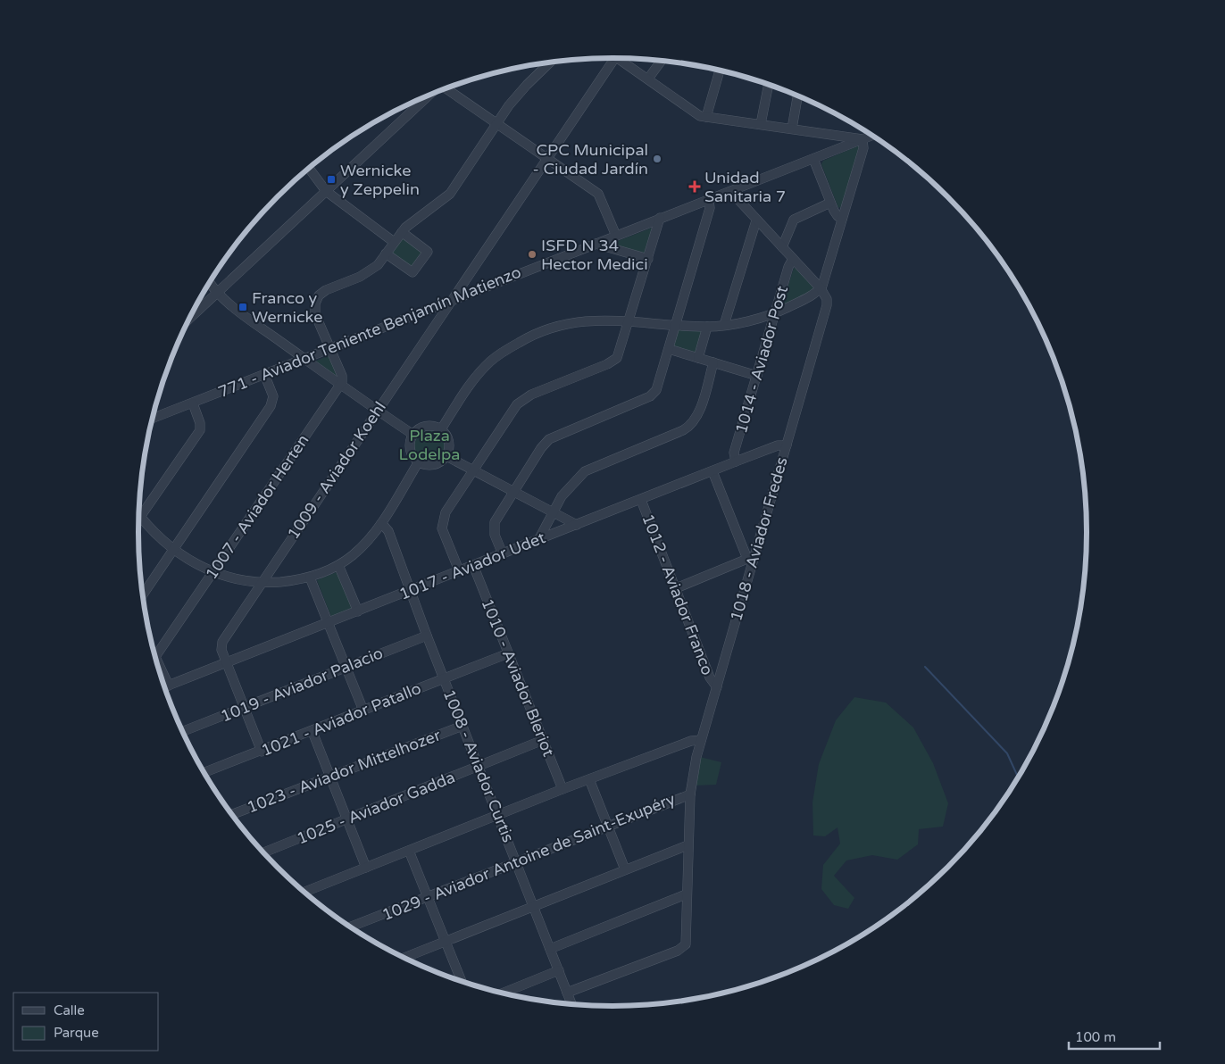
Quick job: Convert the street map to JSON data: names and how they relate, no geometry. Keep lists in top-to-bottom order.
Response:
{
  "streets": {
    "street": [
      "771 - Aviador Teniente Benjamín Matienzo",
      "1014 - Aviador Post",
      "1009 - Aviador Koehl",
      "1007 - Aviador Herten",
      "1018 - Aviador Fredes",
      "1017 - Aviador Udet",
      "1012 - Aviador Franco",
      "1010 - Aviador Bleriot",
      "1019 - Aviador Palacio",
      "1021 - Aviador Patallo",
      "1008 - Aviador Curtis",
      "1023 - Aviador Mittelhozer",
      "1025 - Aviador Gadda",
      "1029 - Aviador Antoine de Saint-Exupéry"
    ]
  },
  "crossings": [
    ["771 - Aviador Teniente Benjamín Matienzo", "1009 - Aviador Koehl"],
    ["1014 - Aviador Post", "1017 - Aviador Udet"],
    ["1009 - Aviador Koehl", "1017 - Aviador Udet"],
    ["1018 - Aviador Fredes", "1017 - Aviador Udet"],
    ["1018 - Aviador Fredes", "1012 - Aviador Franco"],
    ["1018 - Aviador Fredes", "1008 - Aviador Curtis"],
    ["1018 - Aviador Fredes", "1029 - Aviador Antoine de Saint-Exupéry"],
    ["1017 - Aviador Udet", "1012 - Aviador Franco"],
    ["1017 - Aviador Udet", "1010 - Aviador Bleriot"],
    ["1017 - Aviador Udet", "1008 - Aviador Curtis"],
    ["1010 - Aviador Bleriot", "1021 - Aviador Patallo"],
    ["1010 - Aviador Bleriot", "1025 - Aviador Gadda"],
    ["1019 - Aviador Palacio", "1008 - Aviador Curtis"],
    ["1021 - Aviador Patallo", "1008 - Aviador Curtis"],
    ["1008 - Aviador Curtis", "1023 - Aviador Mittelhozer"],
    ["1008 - Aviador Curtis", "1025 - Aviador Gadda"],
    ["1008 - Aviador Curtis", "1029 - Aviador Antoine de Saint-Exupéry"]
  ],
  "parks": ["Plaza Lodelpa"],
  "places": {
    "other": ["CPC Municipal - Ciudad Jardín", "ISFD N 34 Hector Medici"],
    "transit": ["Wernicke y Zeppelin", "Franco y Wernicke"],
    "health": ["Unidad Sanitaria 7"]
  },
  "legend": ["Calle", "Parque"],
  "scale_bar": "100 m"
}
